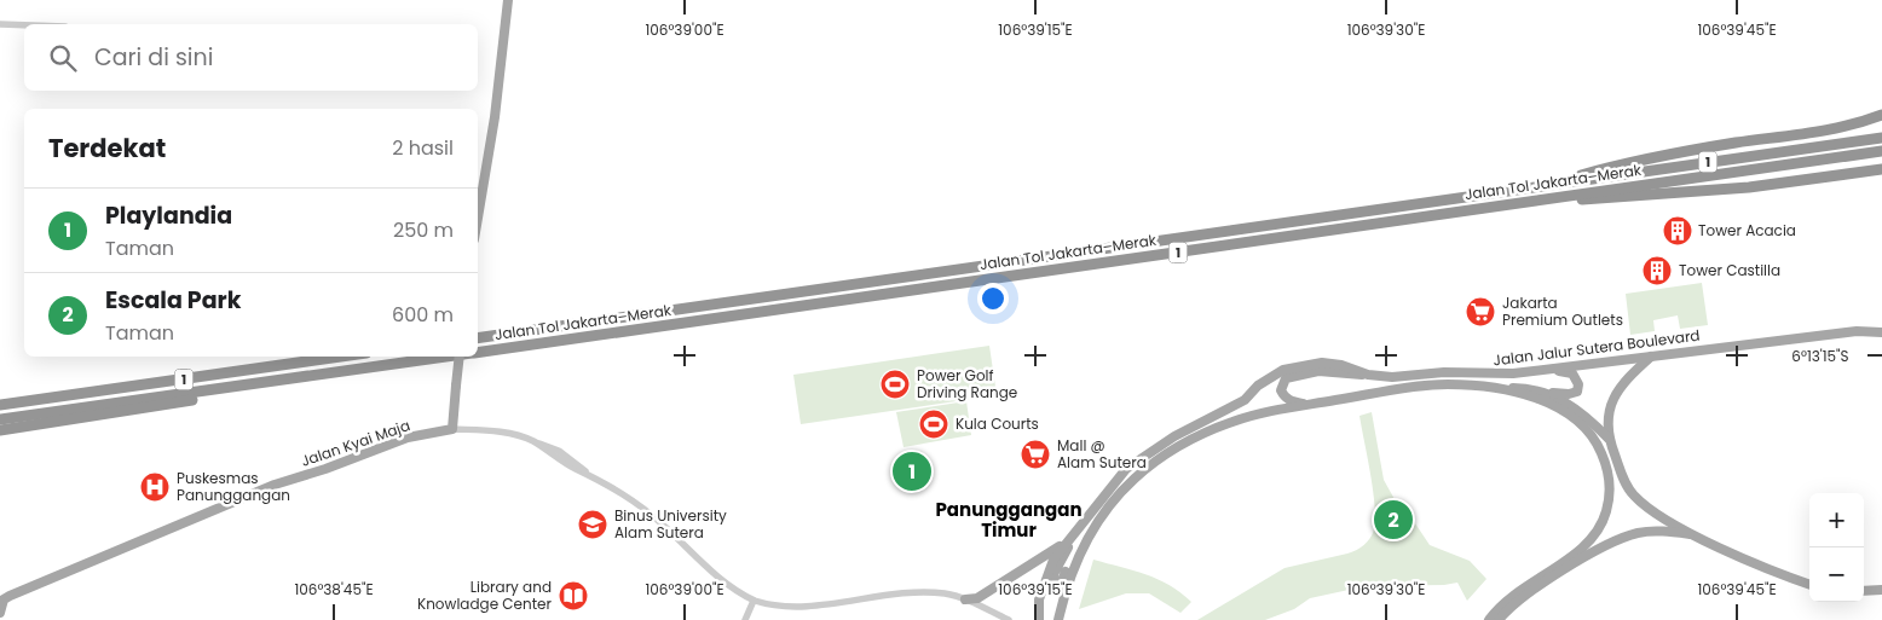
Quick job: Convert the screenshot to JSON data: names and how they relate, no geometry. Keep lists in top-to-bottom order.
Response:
{
  "streets": {
    "highway": ["1", "Jalan Tol Jakarta–Merak"],
    "main road": ["Jalan Jalur Sutera Boulevard", "Jalan Kyai Maja"]
  },
  "districts": ["Panunggangan Timur"],
  "places": {
    "building": ["Tower Acacia", "Tower Castilla"],
    "supermarket": ["Jakarta Premium Outlets", "Mall @ Alam Sutera"],
    "sports": ["Power Golf Driving Range", "Kula Courts"],
    "hospital": ["Puskesmas Panunggangan"],
    "school or university": ["Binus University Alam Sutera"],
    "library": ["Library and Knowladge Center"]
  },
  "page": {
    "search": "Cari di sini",
    "heading": ["Terdekat", "2 hasil"],
    "list": [
      {
        "mark": "1",
        "name": "Playlandia",
        "note": "Taman",
        "value": "250 m"
      },
      {
        "mark": "2",
        "name": "Escala Park",
        "note": "Taman",
        "value": "600 m"
      }
    ],
    "pins": ["1", "2"],
    "map_buttons": ["+", "−"]
  },
  "coordinates": [
    "106°39'00\"E",
    "106°39'15\"E",
    "106°39'30\"E",
    "106°39'45\"E",
    "6°13'15\"S",
    "106°38'45\"E"
  ]
}
